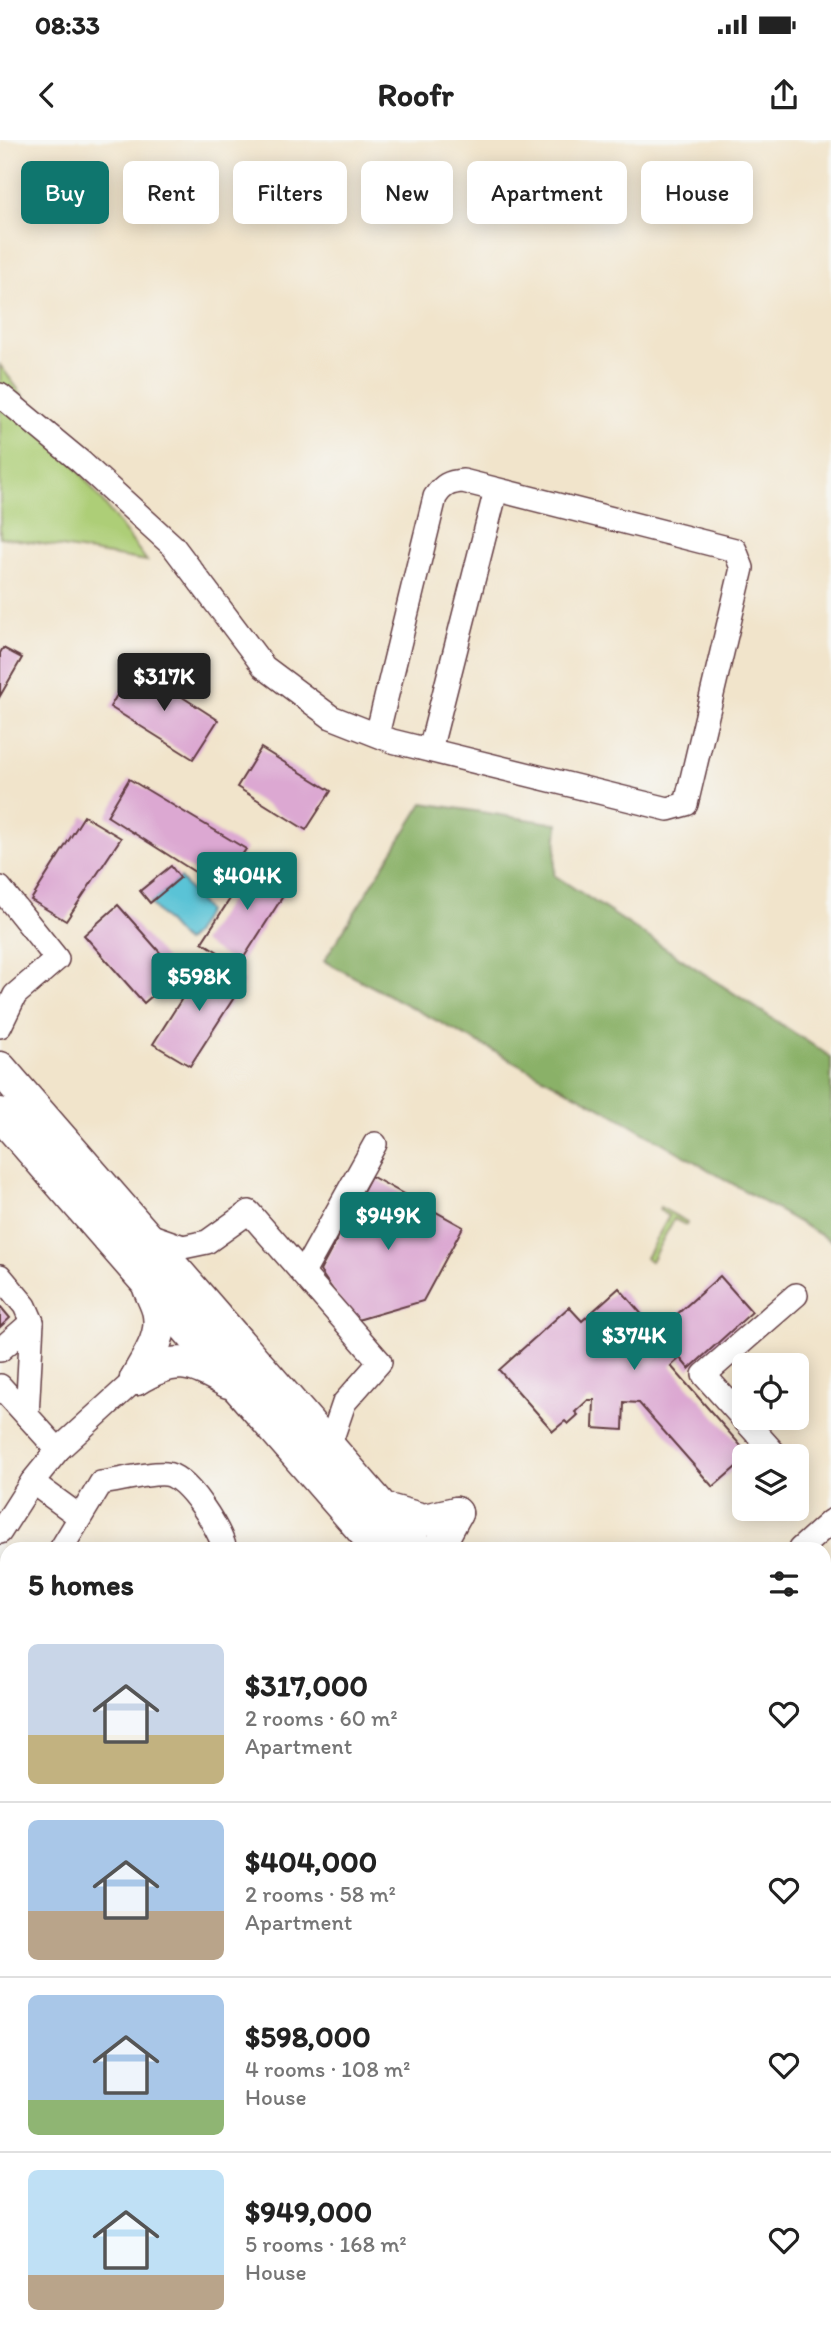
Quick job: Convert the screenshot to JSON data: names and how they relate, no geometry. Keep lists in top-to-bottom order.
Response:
{
  "page": {
    "status": "08:33",
    "header": "Roofr",
    "chip": [
      "Buy",
      "Rent",
      "Filters",
      "New",
      "Apartment",
      "House"
    ],
    "price": [
      "$317K",
      "$404K",
      "$598K",
      "$949K",
      "$374K"
    ],
    "heading": "5 homes",
    "list": [
      {
        "name": "$317,000",
        "note": "2 rooms · 60 m² · Apartment"
      },
      {
        "name": "$404,000",
        "note": "2 rooms · 58 m² · Apartment"
      },
      {
        "name": "$598,000",
        "note": "4 rooms · 108 m² · House"
      },
      {
        "name": "$949,000",
        "note": "5 rooms · 168 m² · House"
      }
    ]
  }
}
